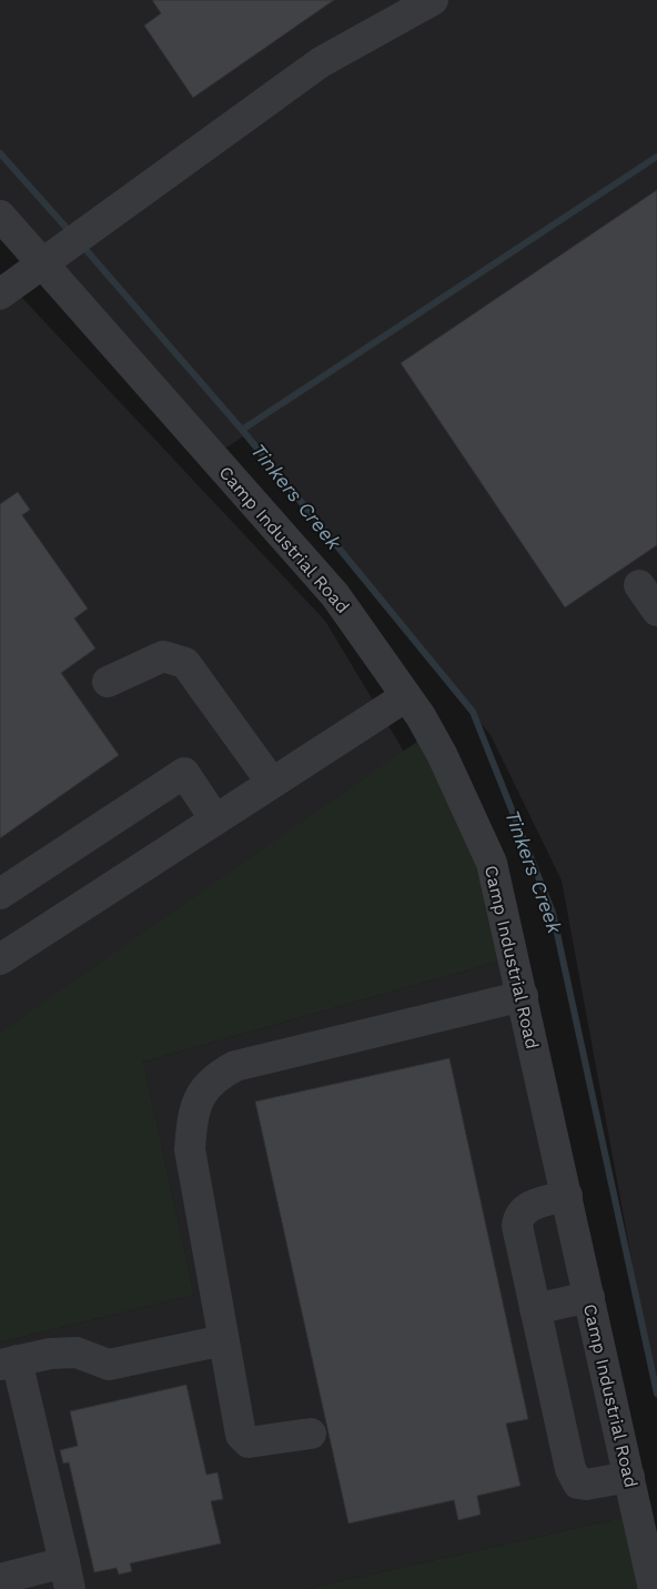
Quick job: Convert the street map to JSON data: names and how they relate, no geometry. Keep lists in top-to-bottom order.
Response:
{
  "streets": {
    "street": ["Camp Industrial Road"]
  },
  "water": ["Tinkers Creek"]
}
